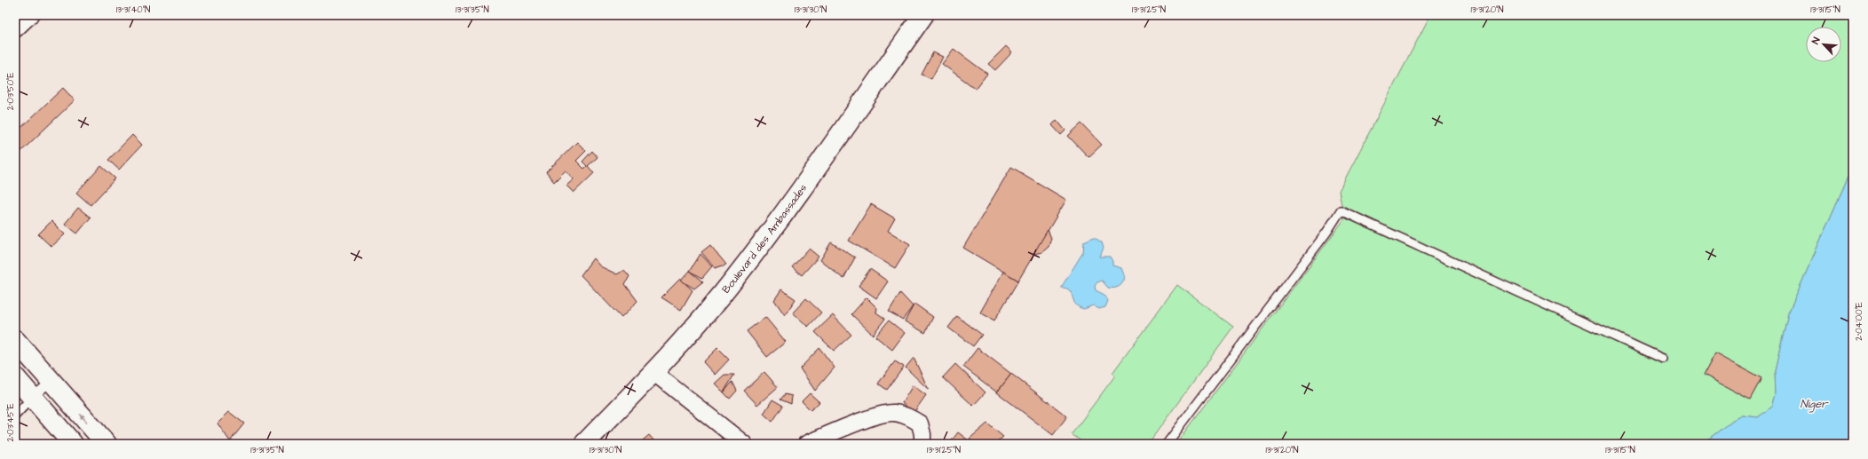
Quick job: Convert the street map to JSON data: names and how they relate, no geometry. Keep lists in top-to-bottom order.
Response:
{
  "streets": {
    "main road": ["Boulevard des Ambassades"]
  },
  "water": ["Niger"],
  "north": "top left",
  "coordinates": [
    "13°31'40\"N",
    "13°31'35\"N",
    "13°31'30\"N",
    "13°31'25\"N",
    "13°31'20\"N",
    "13°31'15\"N",
    "2°03'50\"E",
    "2°04'00\"E",
    "2°03'45\"E"
  ]
}
